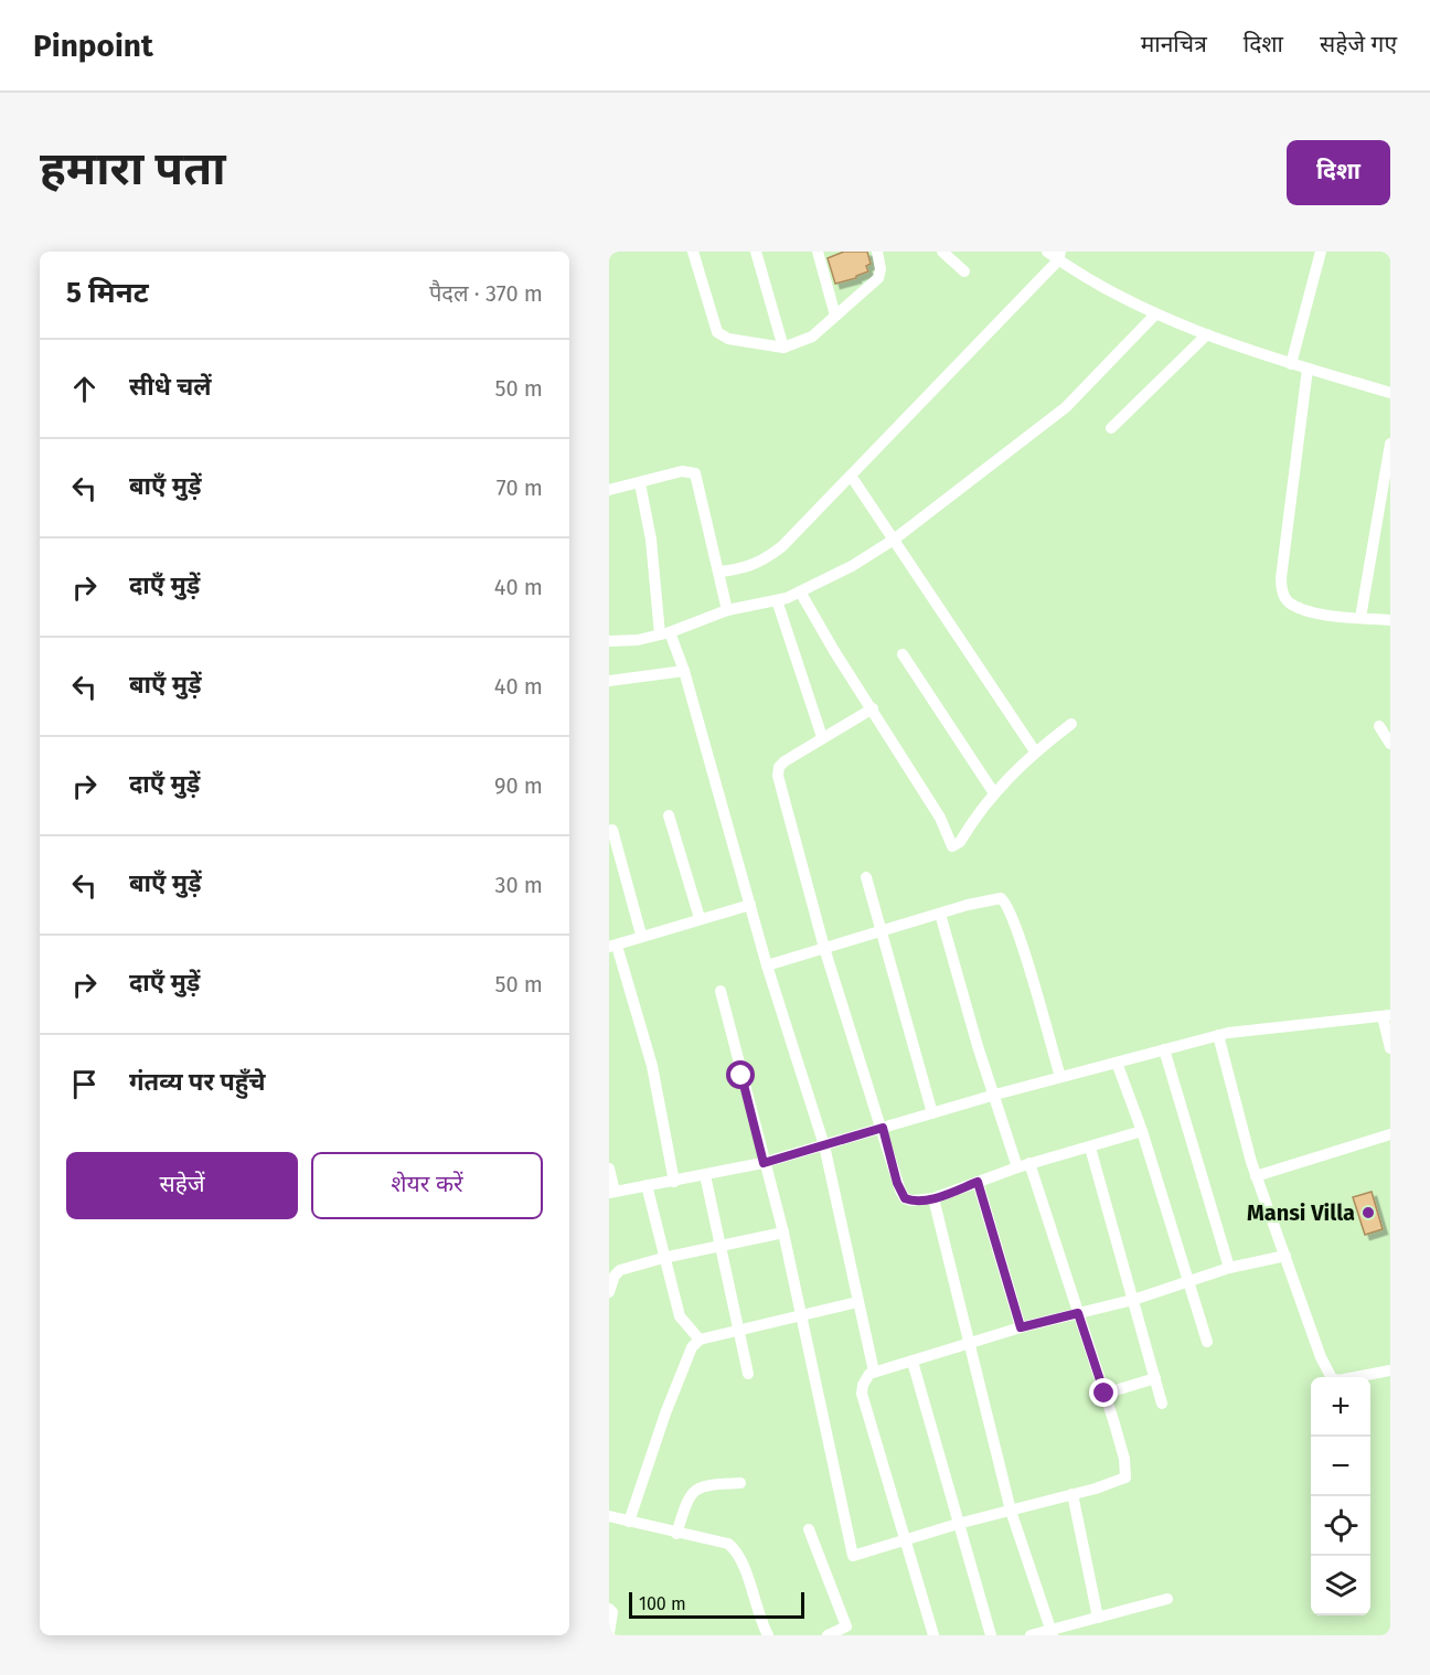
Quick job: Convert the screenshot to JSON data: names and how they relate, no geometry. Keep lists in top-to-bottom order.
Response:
{
  "places": ["Mansi Villa"],
  "scale_bar": "100 m",
  "page": {
    "header": "Pinpoint",
    "nav": ["मानचित्र", "दिशा", "सहेजे गए"],
    "buttons": [
      "दिशा",
      ["सहेजें", "शेयर करें"]
    ],
    "title": "हमारा पता",
    "heading": ["5 मिनट", "पैदल · 370 m"],
    "list": [
      ["सीधे चलें", "50 m"],
      ["बाएँ मुड़ें", "70 m"],
      ["दाएँ मुड़ें", "40 m"],
      ["बाएँ मुड़ें", "40 m"],
      ["दाएँ मुड़ें", "90 m"],
      ["बाएँ मुड़ें", "30 m"],
      ["दाएँ मुड़ें", "50 m"],
      "गंतव्य पर पहुँचे"
    ],
    "map_buttons": ["+", "−"],
    "scale": "100 m"
  }
}
